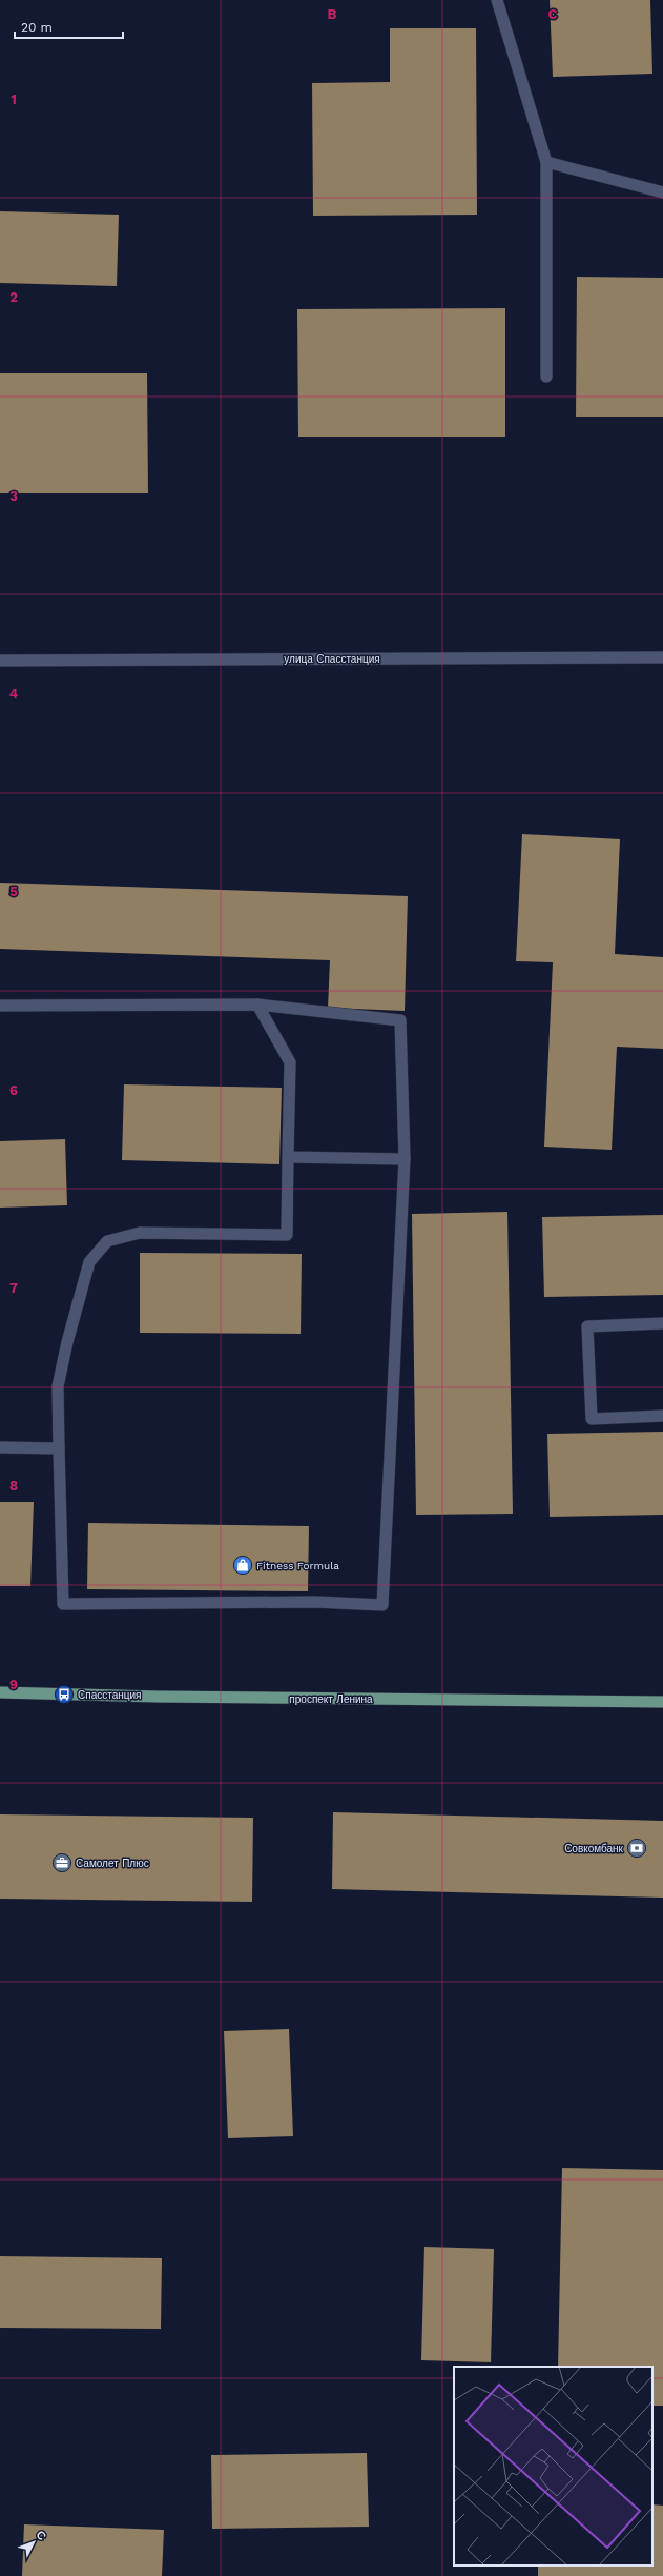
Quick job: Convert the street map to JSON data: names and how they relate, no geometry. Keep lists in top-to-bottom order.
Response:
{
  "streets": {
    "main road": ["проспект Ленина"],
    "street": ["улица Спасстанция"]
  },
  "places": {
    "shop": ["Fitness Formula"],
    "bus stop": ["Спасстанция"],
    "bank": ["Совкомбанк"],
    "office": ["Самолет Плюс"]
  },
  "scale_bar": "20 m",
  "north": "top right",
  "grid": {
    "columns": ["B", "C"],
    "rows": [
      "1",
      "2",
      "3",
      "4",
      "5",
      "6",
      "7",
      "8",
      "9"
    ]
  }
}
